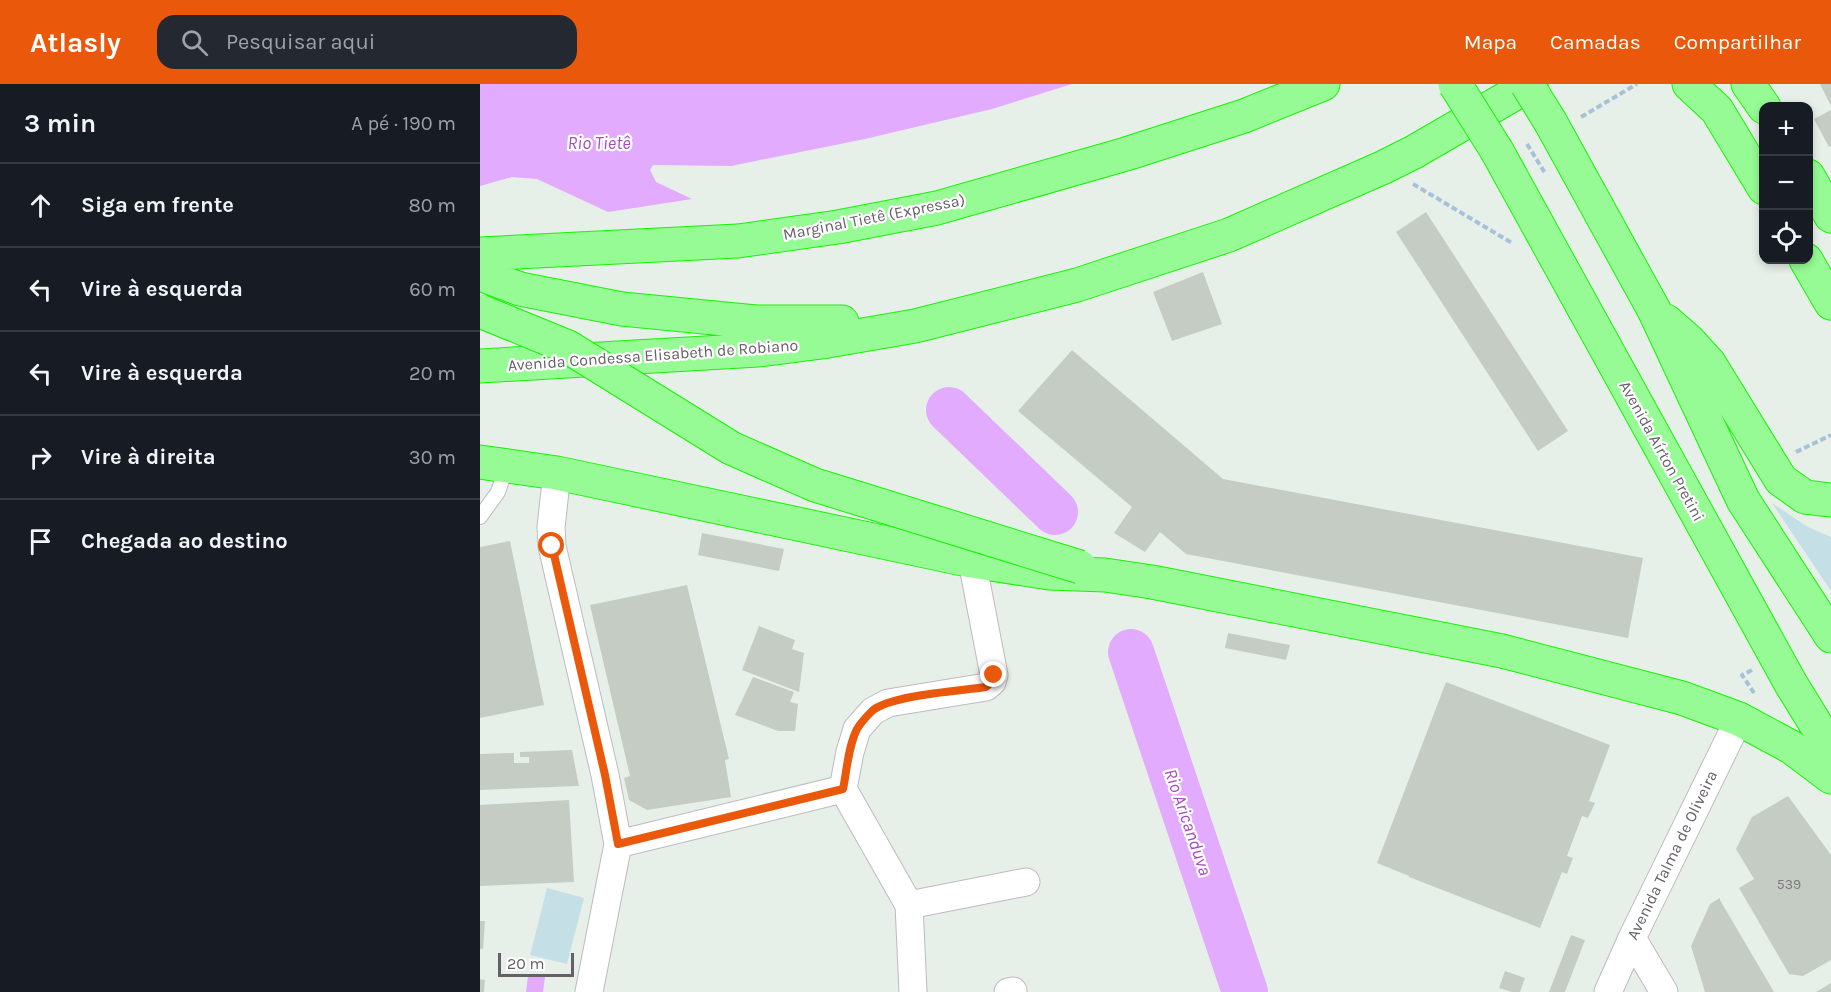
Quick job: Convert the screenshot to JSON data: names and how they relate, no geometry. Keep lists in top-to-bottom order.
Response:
{
  "streets": {
    "highway": ["Marginal Tietê (Expressa)", "Avenida Condessa Elisabeth de Robiano", "Avenida Aírton Pretini"],
    "street": ["Avenida Talma de Oliveira"]
  },
  "water": ["Rio Tietê", "Rio Aricanduva"],
  "house_numbers": ["539"],
  "scale_bar": "20 m",
  "page": {
    "header": "Atlasly",
    "search": "Pesquisar aqui",
    "nav": ["Mapa", "Camadas", "Compartilhar"],
    "heading": ["3 min", "A pé · 190 m"],
    "map_buttons": ["+", "−"],
    "list": [
      ["Siga em frente", "80 m"],
      ["Vire à esquerda", "60 m"],
      ["Vire à esquerda", "20 m"],
      ["Vire à direita", "30 m"],
      "Chegada ao destino"
    ],
    "scale": "20 m"
  }
}
